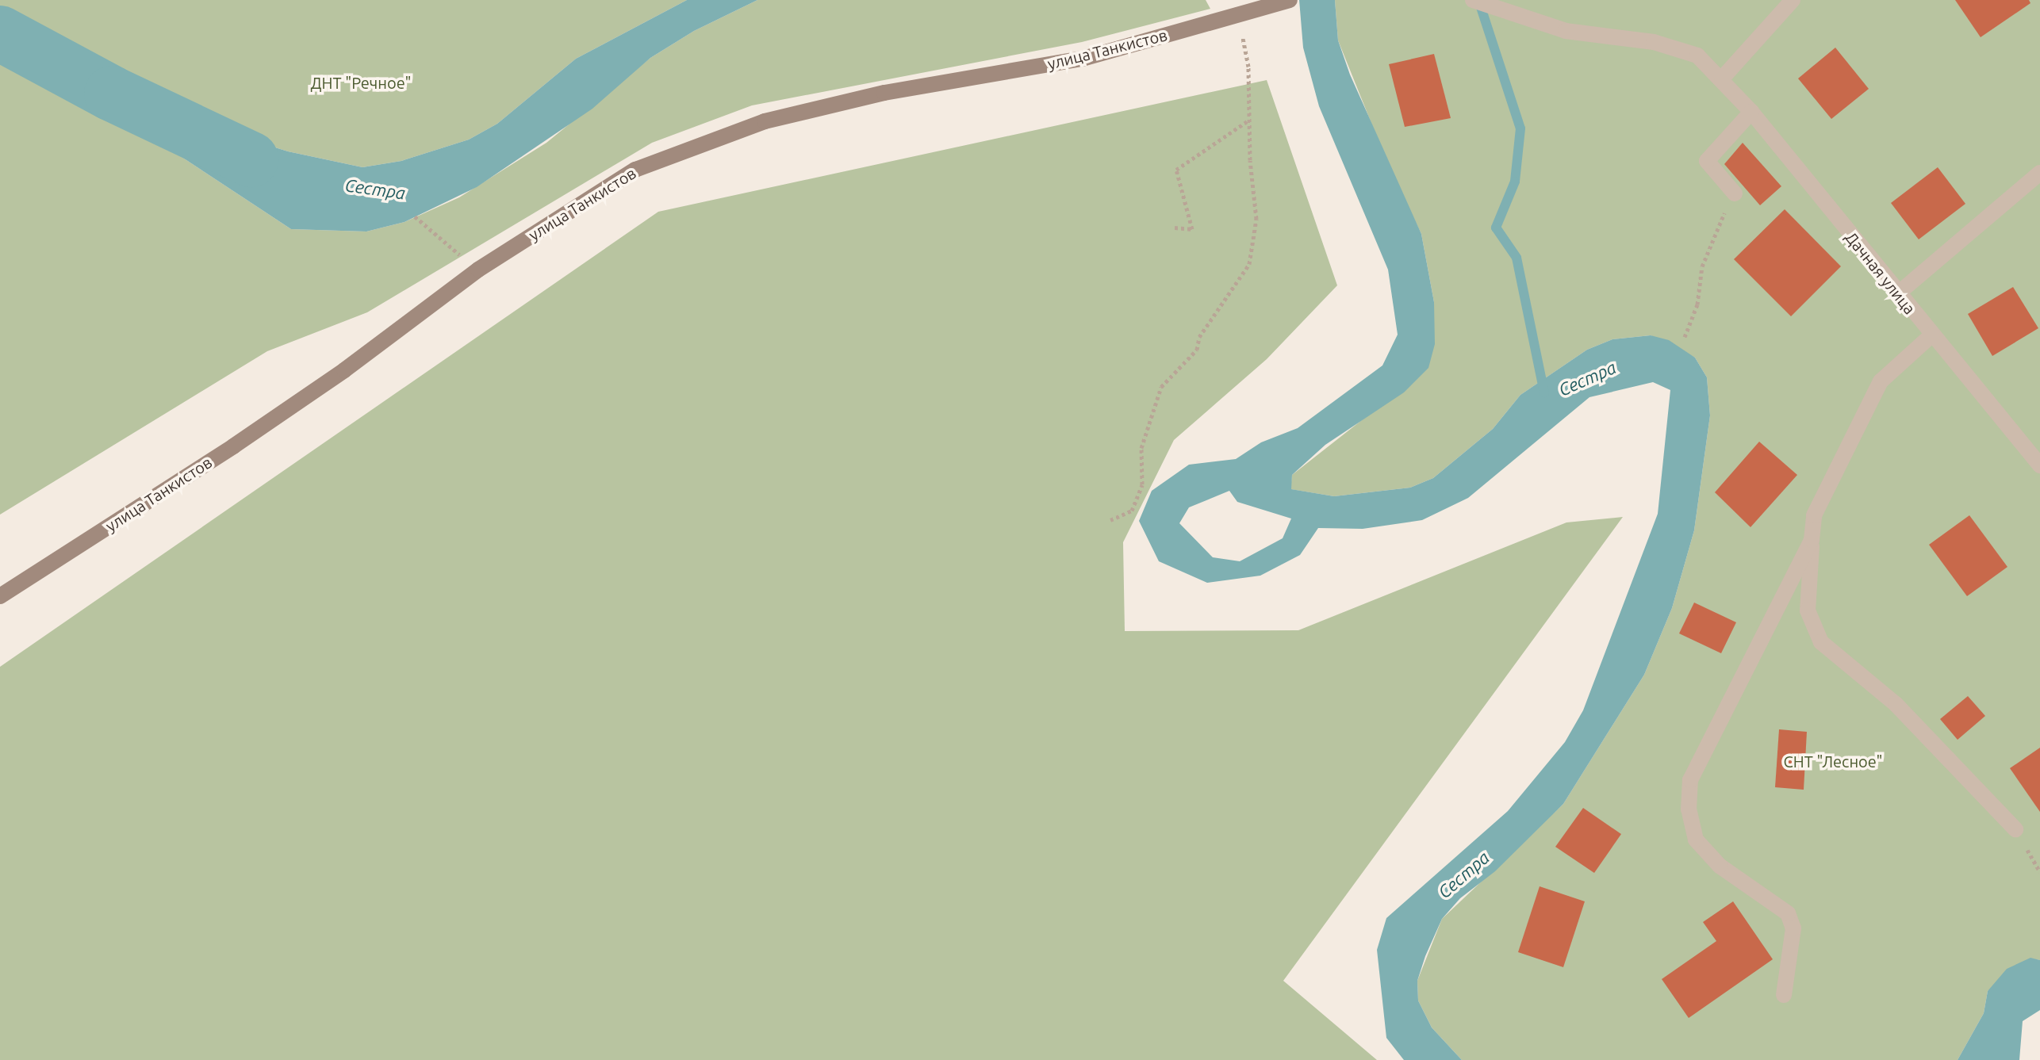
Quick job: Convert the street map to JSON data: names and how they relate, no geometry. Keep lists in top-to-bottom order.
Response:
{
  "streets": {
    "street": ["улица Танкистов", "Дачная улица"]
  },
  "water": ["Сестра"],
  "parks": ["ДНТ \"Речное\"", "СНТ \"Лесное\""]
}
